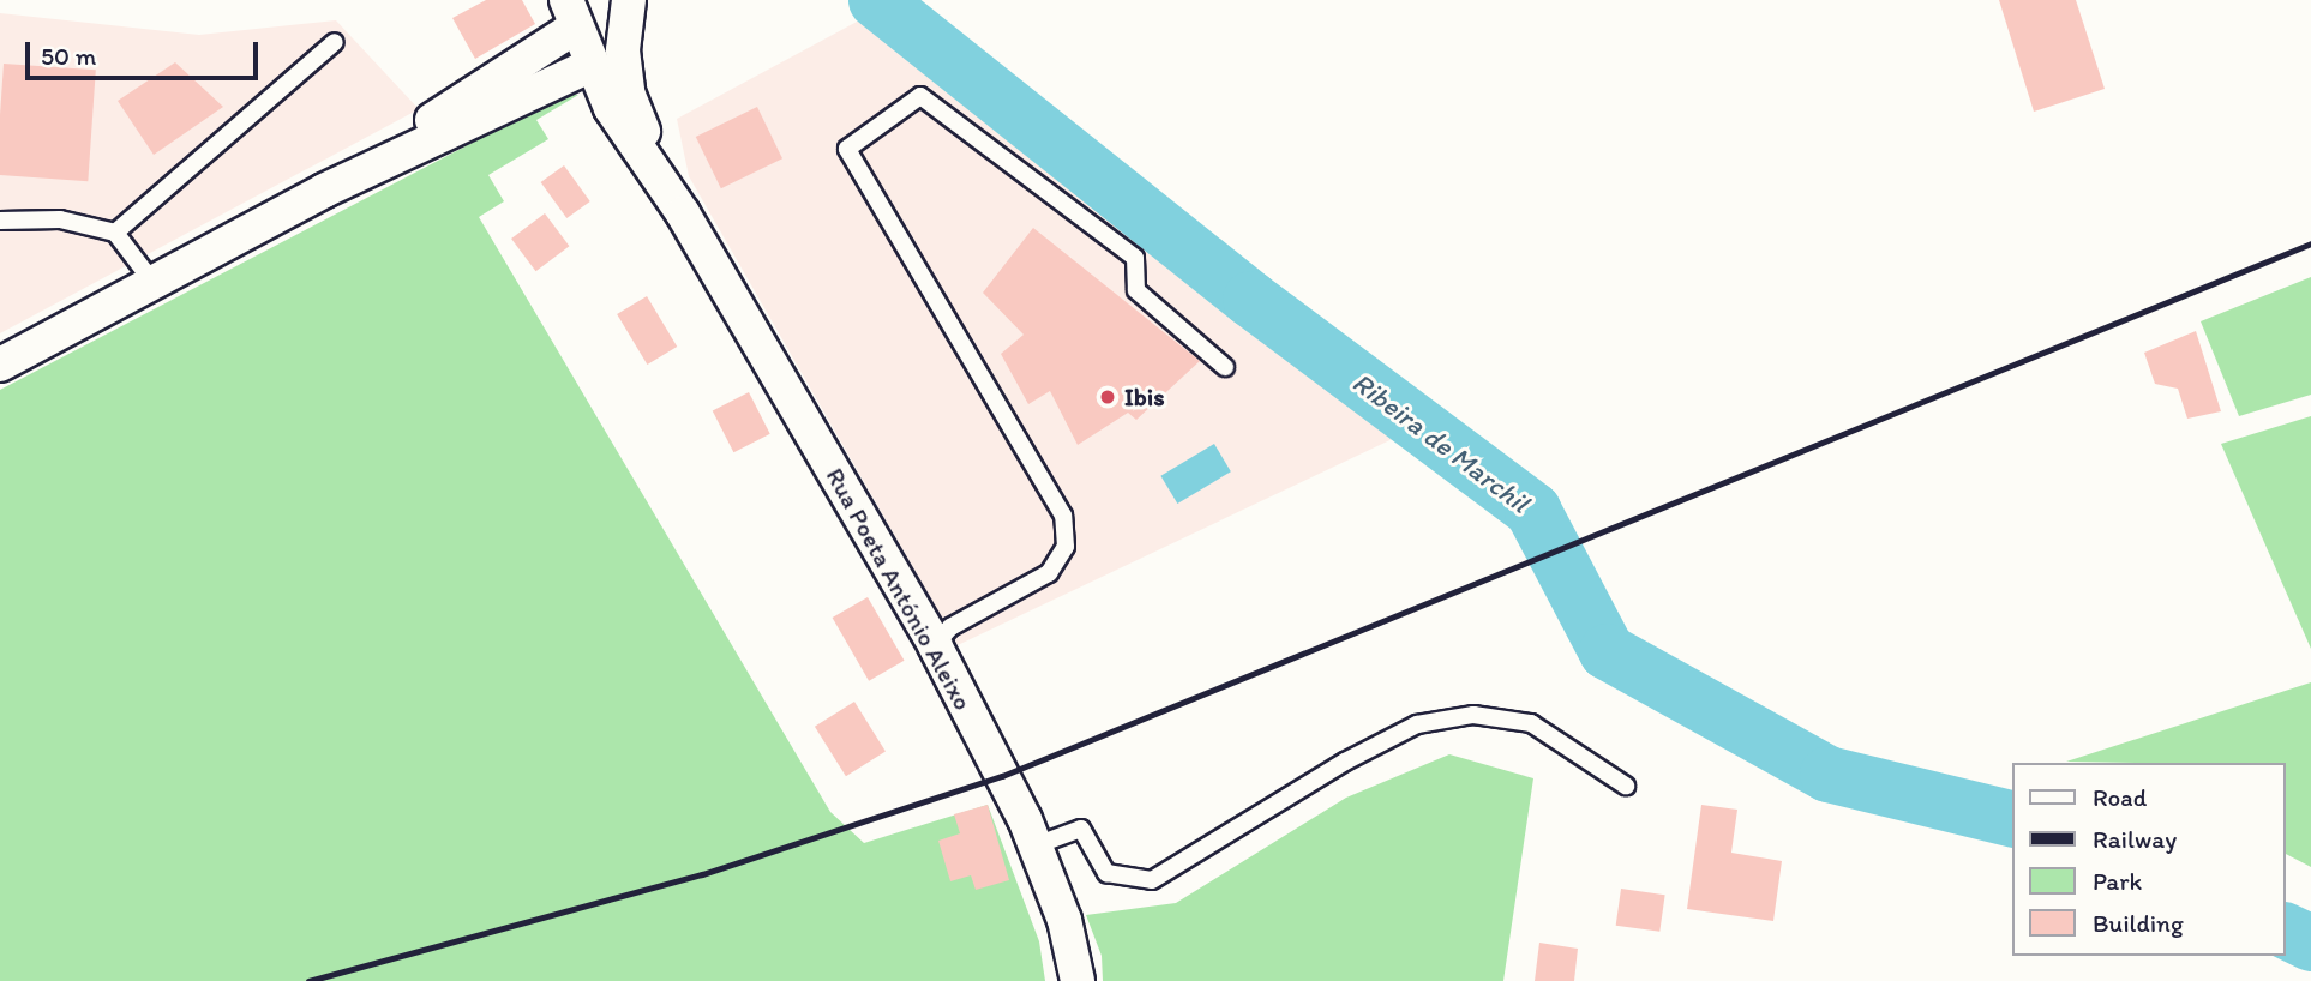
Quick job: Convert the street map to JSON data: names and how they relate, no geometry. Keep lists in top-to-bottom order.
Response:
{
  "streets": {
    "street": ["Rua Poeta António Aleixo"]
  },
  "water": ["Ribeira de Marchil"],
  "places": ["Ibis"],
  "legend": [
    "Road",
    "Railway",
    "Park",
    "Building"
  ],
  "scale_bar": "50 m"
}
